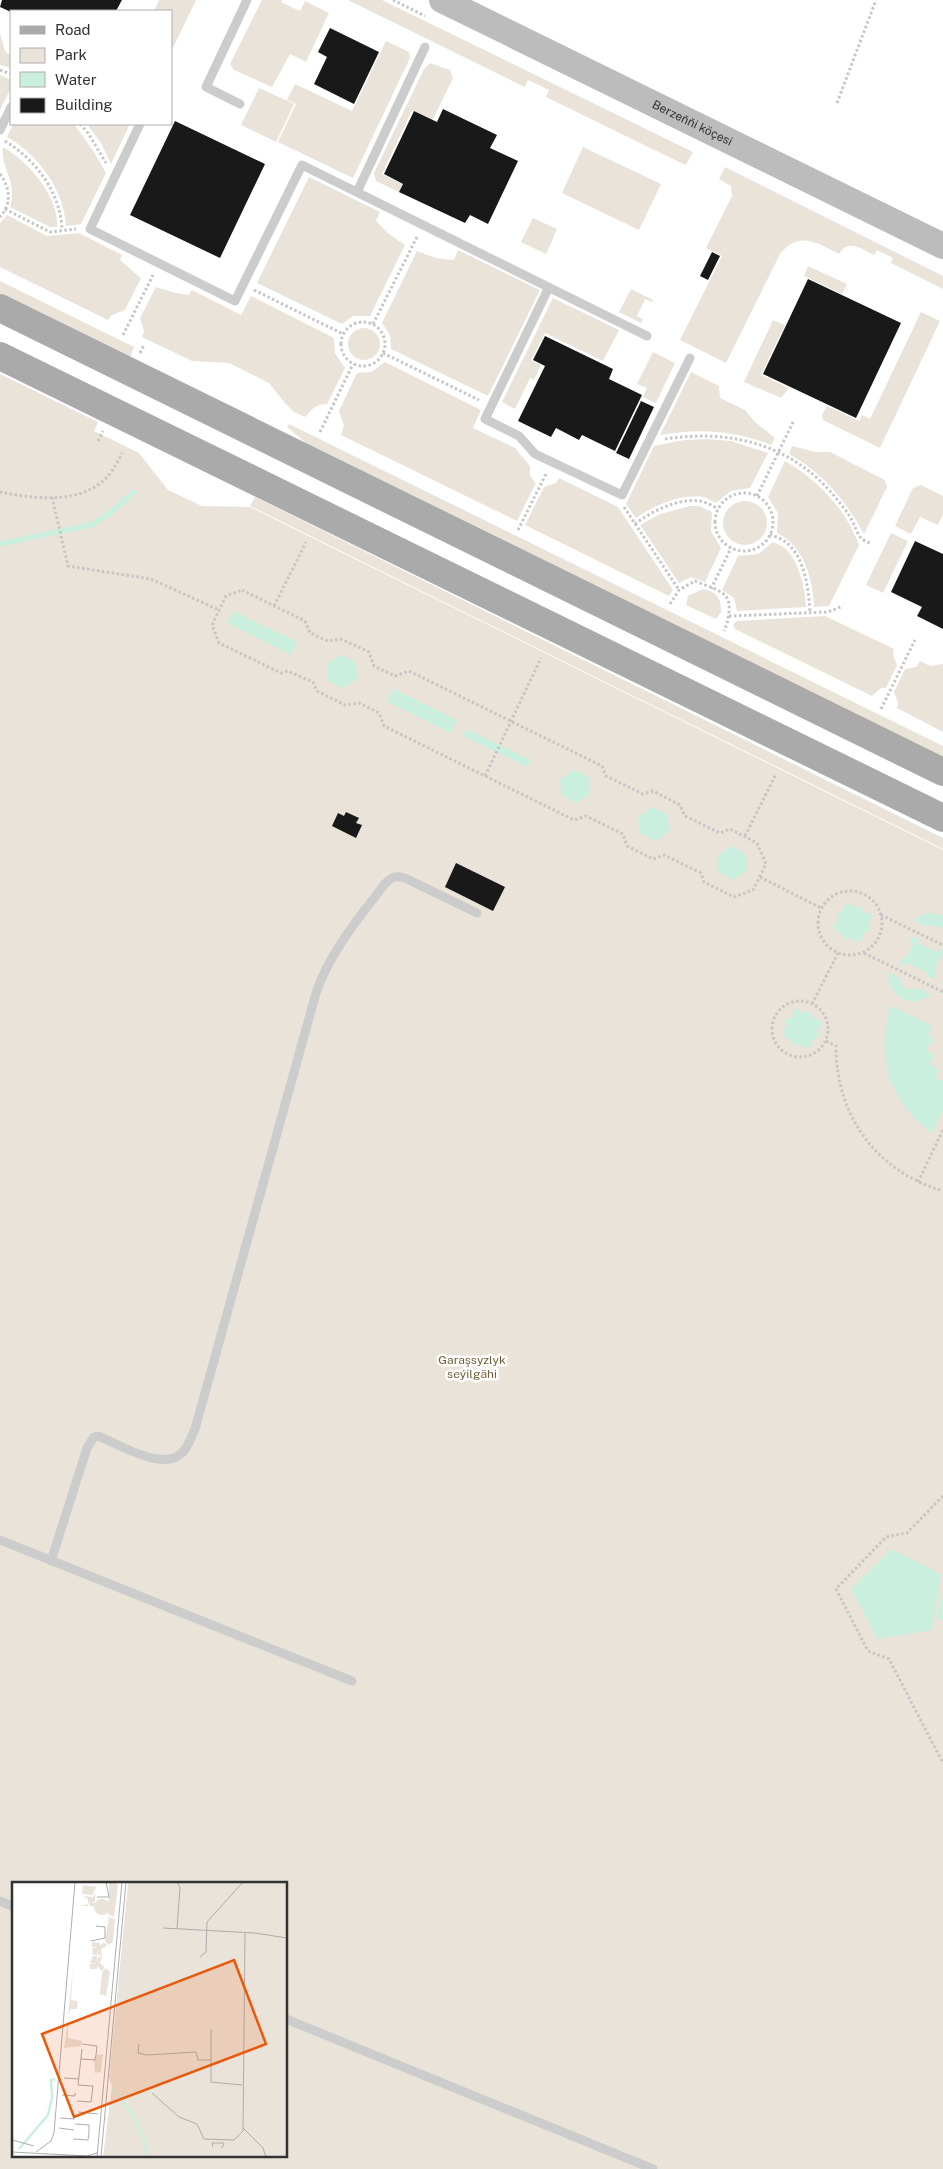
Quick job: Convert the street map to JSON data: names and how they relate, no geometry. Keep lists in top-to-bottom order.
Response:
{
  "streets": {
    "street": ["Berzeňňi köçesi"]
  },
  "parks": ["Garaşsyzlyk seýilgähi"],
  "legend": [
    "Road",
    "Park",
    "Water",
    "Building"
  ]
}
